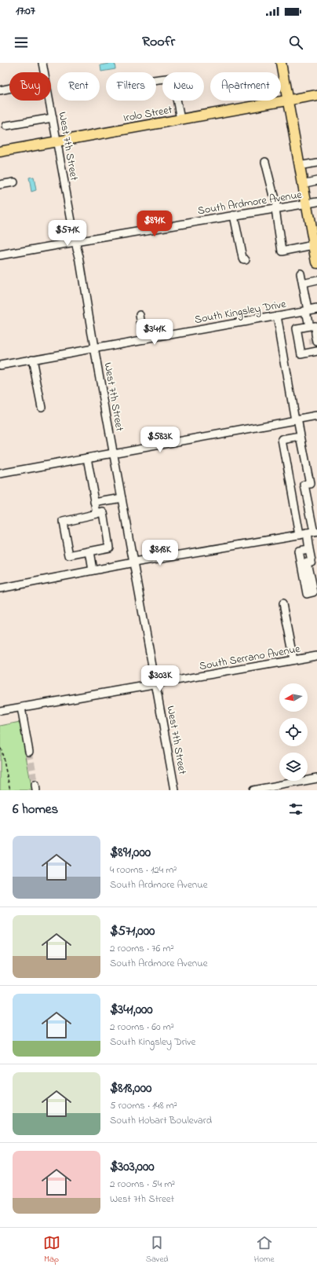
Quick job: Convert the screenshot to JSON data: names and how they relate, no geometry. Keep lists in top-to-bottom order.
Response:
{
  "streets": {
    "main road": ["Irolo Street"],
    "street": [
      "West 7th Street",
      "South Ardmore Avenue",
      "South Kingsley Drive",
      "South Serrano Avenue"
    ]
  },
  "crossings": [
    ["Irolo Street", "West 7th Street"],
    ["West 7th Street", "South Ardmore Avenue"],
    ["West 7th Street", "South Kingsley Drive"],
    ["West 7th Street", "South Serrano Avenue"]
  ],
  "north": "left",
  "page": {
    "status": "17:07",
    "header": "Roofr",
    "chip": [
      "Buy",
      "Rent",
      "Filters",
      "New",
      "Apartment"
    ],
    "price": [
      "$891K",
      "$571K",
      "$341K",
      "$583K",
      "$818K",
      "$303K"
    ],
    "heading": "6 homes",
    "list": [
      {
        "name": "$891,000",
        "note": "4 rooms · 124 m² · South Ardmore Avenue"
      },
      {
        "name": "$571,000",
        "note": "2 rooms · 76 m² · South Ardmore Avenue"
      },
      {
        "name": "$341,000",
        "note": "2 rooms · 60 m² · South Kingsley Drive"
      },
      {
        "name": "$818,000",
        "note": "5 rooms · 148 m² · South Hobart Boulevard"
      },
      {
        "name": "$303,000",
        "note": "2 rooms · 54 m² · West 7th Street"
      }
    ],
    "tabs": ["Map", "Saved", "Home"]
  }
}
